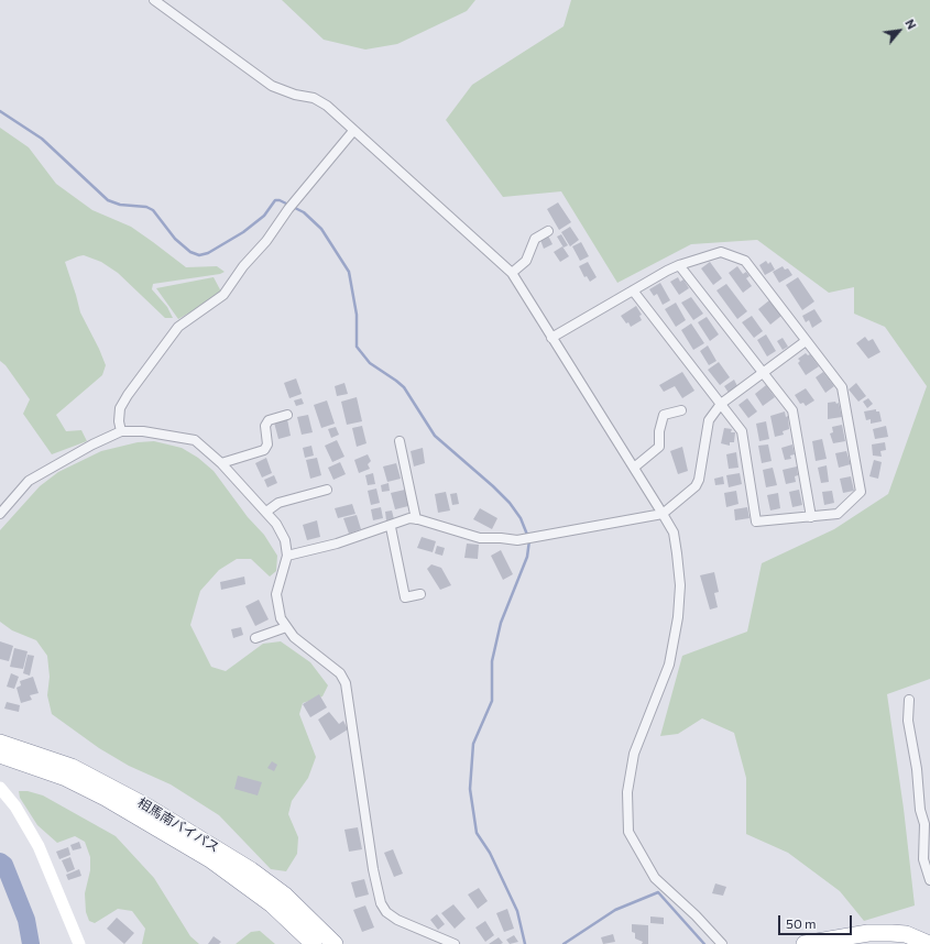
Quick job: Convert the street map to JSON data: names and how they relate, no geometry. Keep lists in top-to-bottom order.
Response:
{
  "streets": {
    "highway": ["相馬南バイパス"]
  },
  "scale_bar": "50 m",
  "north": "top right"
}
